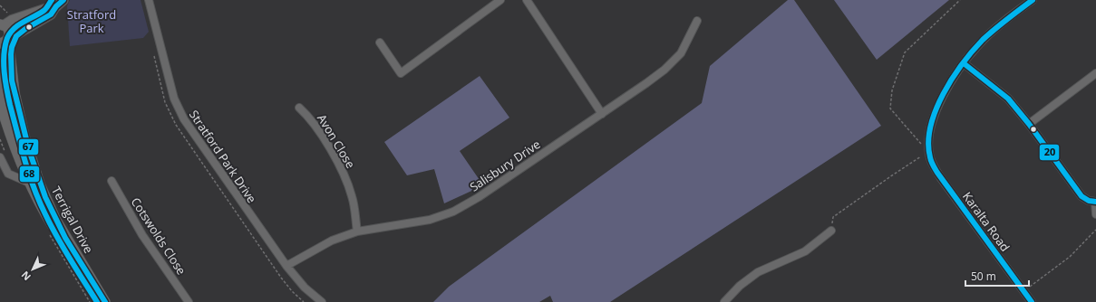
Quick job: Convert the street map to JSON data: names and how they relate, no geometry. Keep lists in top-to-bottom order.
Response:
{
  "streets": {
    "main road": ["Terrigal Drive"],
    "street": [
      "Avon Close",
      "Stratford Park Drive",
      "Salisbury Drive",
      "Karalta Road",
      "Cotswolds Close"
    ]
  },
  "crossings": [
    ["Avon Close", "Salisbury Drive"],
    ["Stratford Park Drive", "Salisbury Drive"]
  ],
  "parks": ["Stratford Park"],
  "lines": ["transit line 67", "transit line 68", "transit line 20"],
  "scale_bar": "50 m",
  "north": "bottom left"
}
